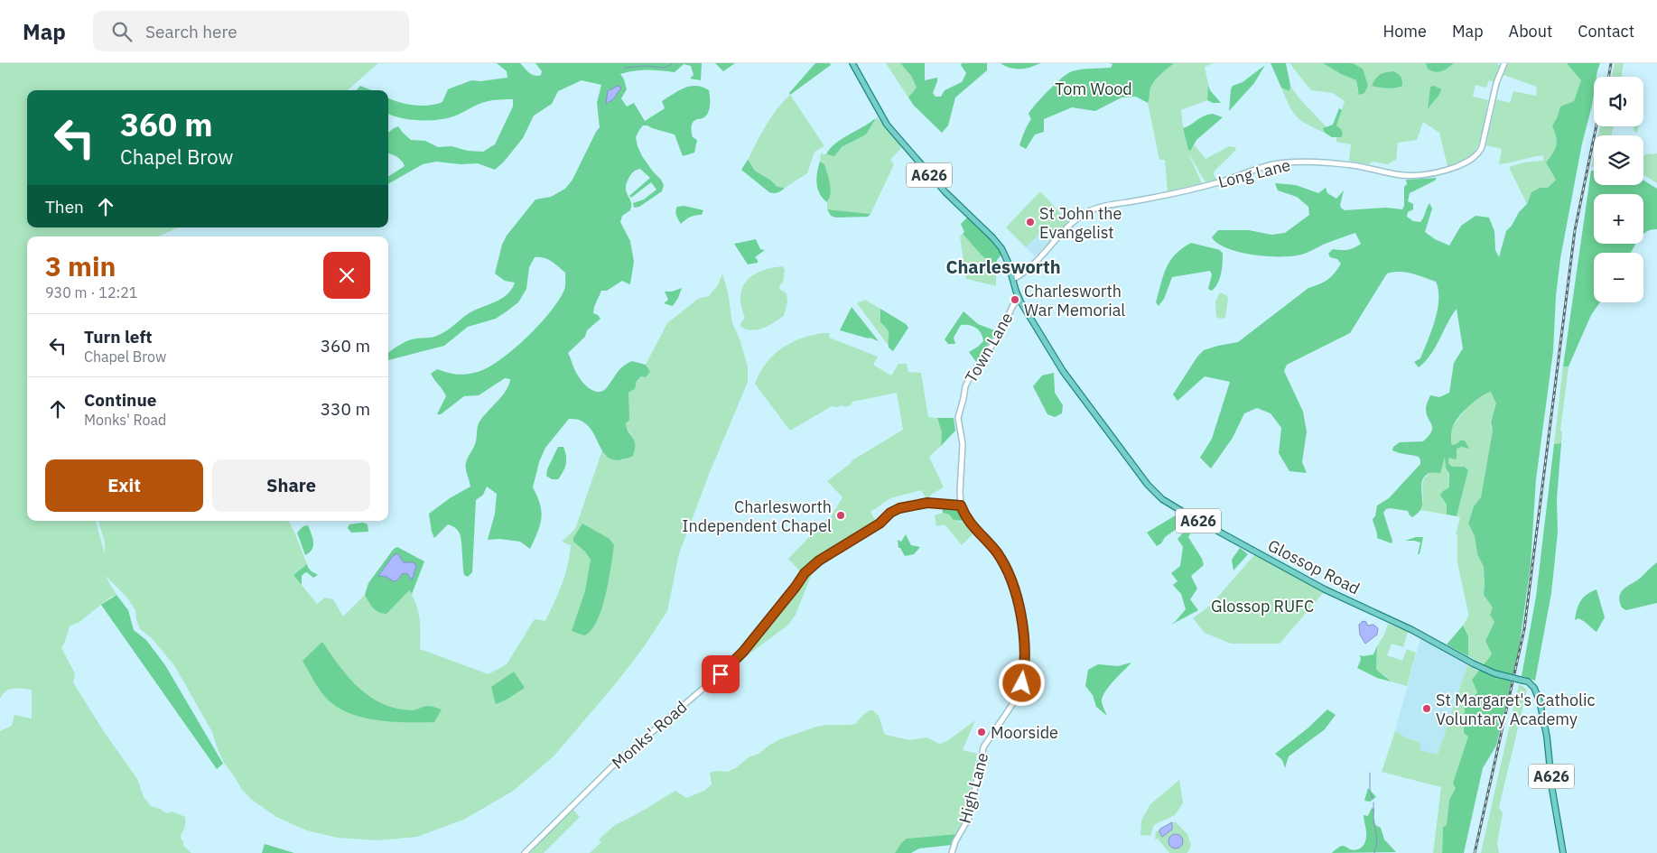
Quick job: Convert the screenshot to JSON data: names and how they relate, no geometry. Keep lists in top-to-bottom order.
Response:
{
  "streets": {
    "main road": ["A626", "Glossop Road"],
    "street": [
      "Long Lane",
      "Town Lane",
      "Monks' Road",
      "High Lane"
    ]
  },
  "crossings": [
    ["Long Lane", "A626"],
    ["Long Lane", "Glossop Road"],
    ["A626", "Glossop Road"],
    ["Town Lane", "Glossop Road"],
    ["Town Lane", "Monks' Road"],
    ["Town Lane", "High Lane"],
    ["Monks' Road", "High Lane"]
  ],
  "districts": ["Charlesworth"],
  "parks": ["Tom Wood", "Glossop RUFC"],
  "places": [
    "St John the Evangelist",
    "Charlesworth War Memorial",
    "Charlesworth Independent Chapel",
    "St Margaret's Catholic Voluntary Academy",
    "Moorside"
  ],
  "page": {
    "header": "Map",
    "search": "Search here",
    "nav": [
      "Home",
      "Map",
      "About",
      "Contact"
    ],
    "map_buttons": ["+", "−"],
    "turn": ["360 m", "Chapel Brow"],
    "then": "Then",
    "heading": ["3 min", "930 m · 12:21"],
    "list": [
      {
        "name": "Turn left",
        "note": "Chapel Brow",
        "value": "360 m"
      },
      {
        "name": "Continue",
        "note": "Monks' Road",
        "value": "330 m"
      }
    ],
    "buttons": ["Exit", "Share"]
  }
}
